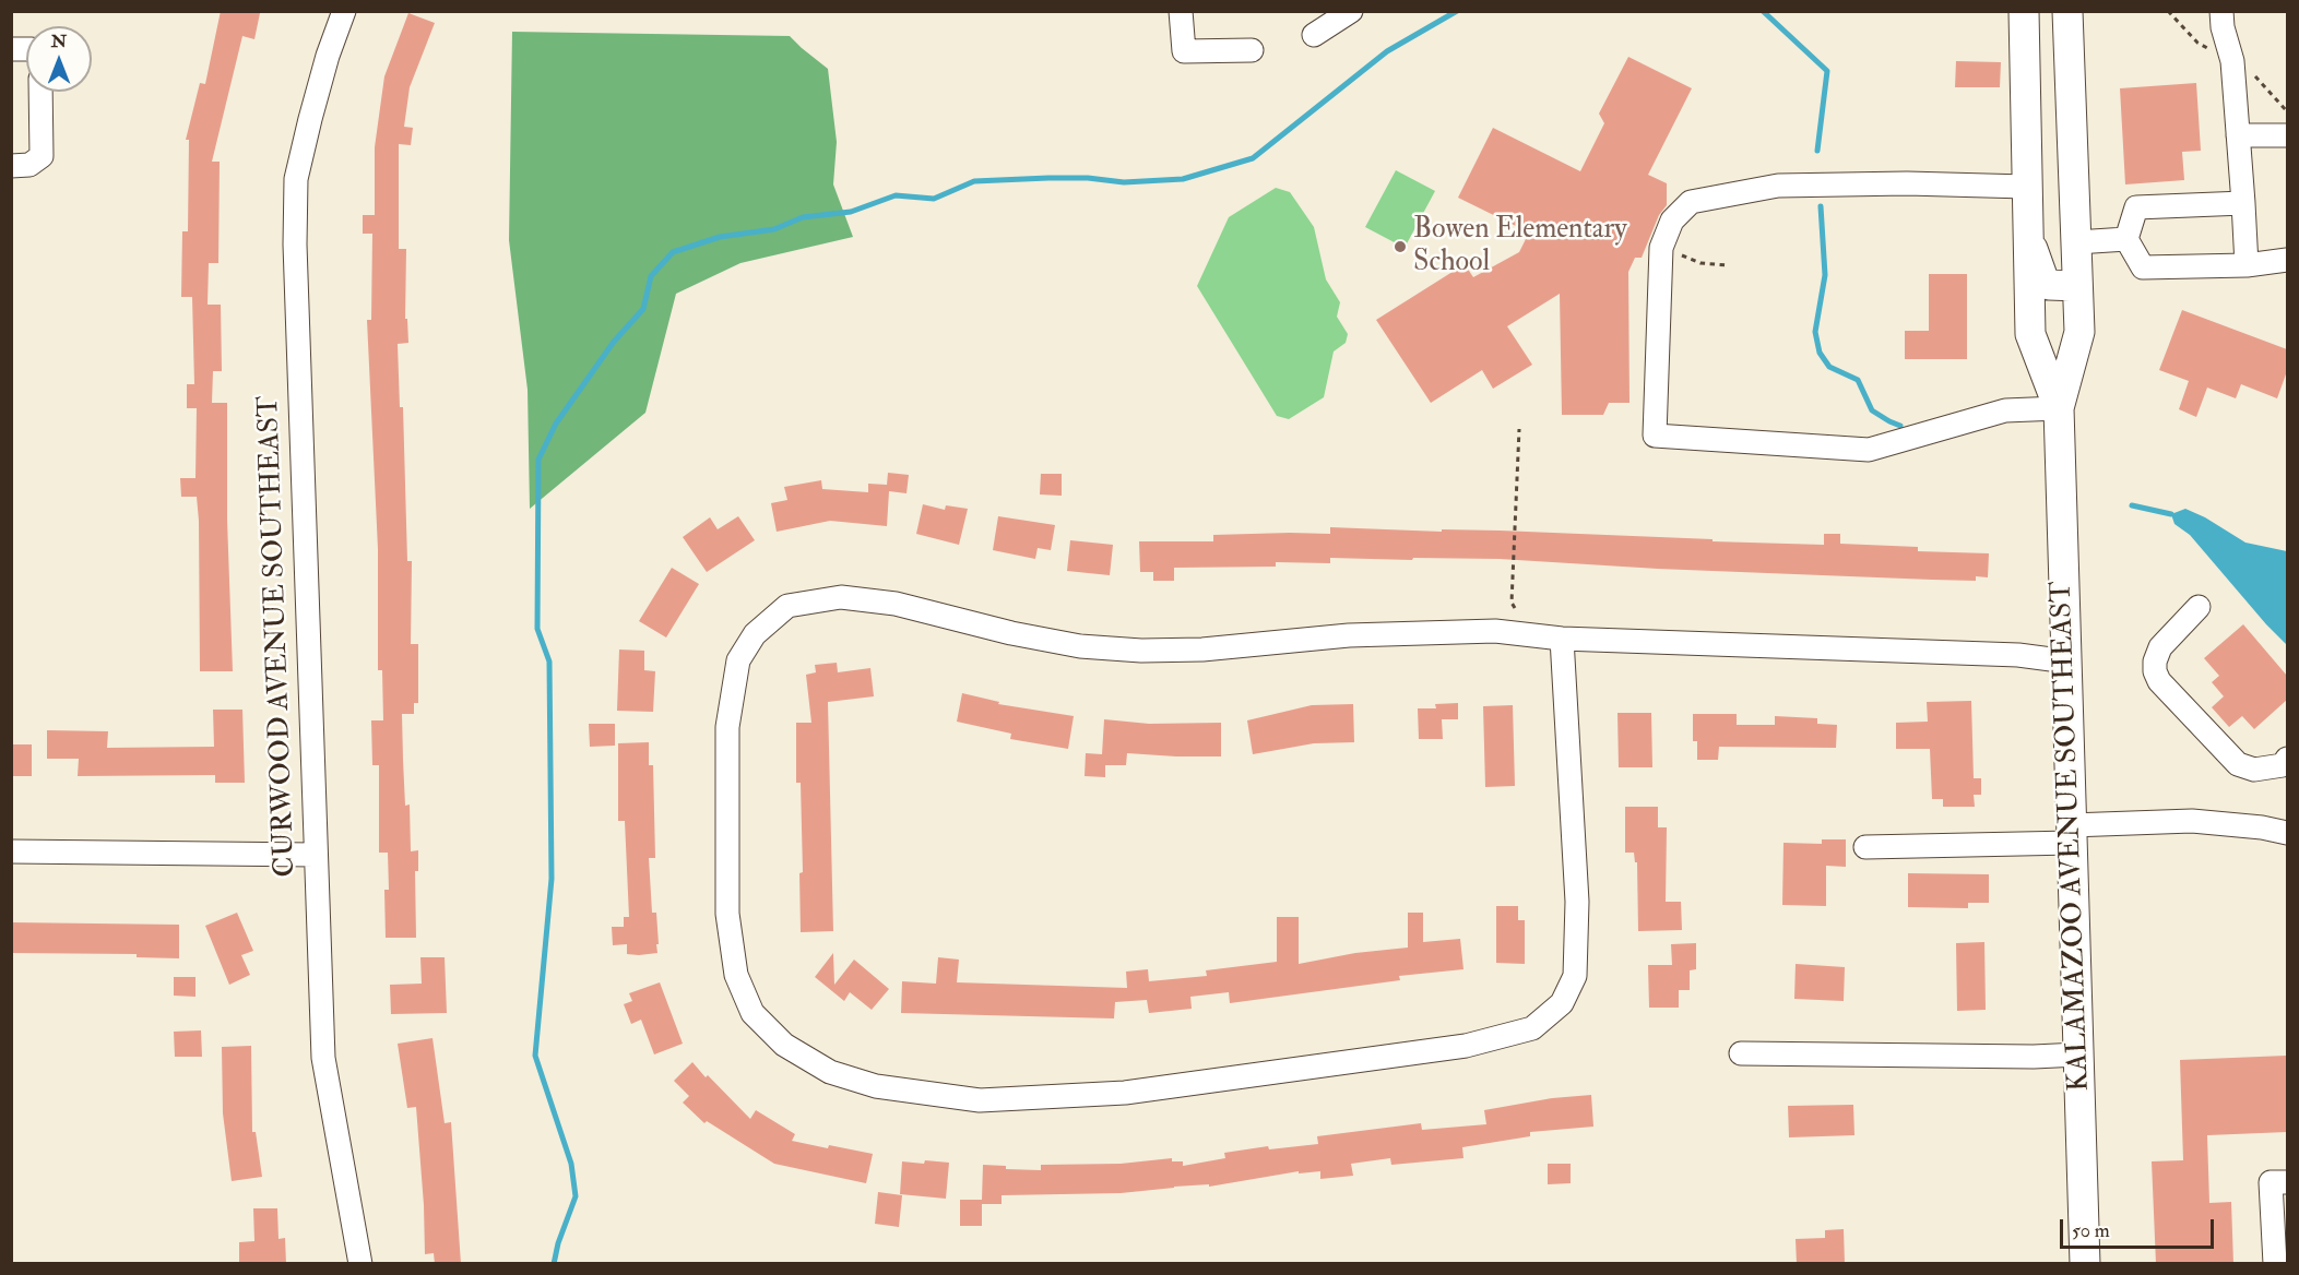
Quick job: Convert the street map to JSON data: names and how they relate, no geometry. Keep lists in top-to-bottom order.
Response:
{
  "streets": {
    "main road": ["KALAMAZOO AVENUE SOUTHEAST"],
    "street": ["CURWOOD AVENUE SOUTHEAST"]
  },
  "places": ["Bowen Elementary School"],
  "scale_bar": "50 m",
  "north": "top"
}
